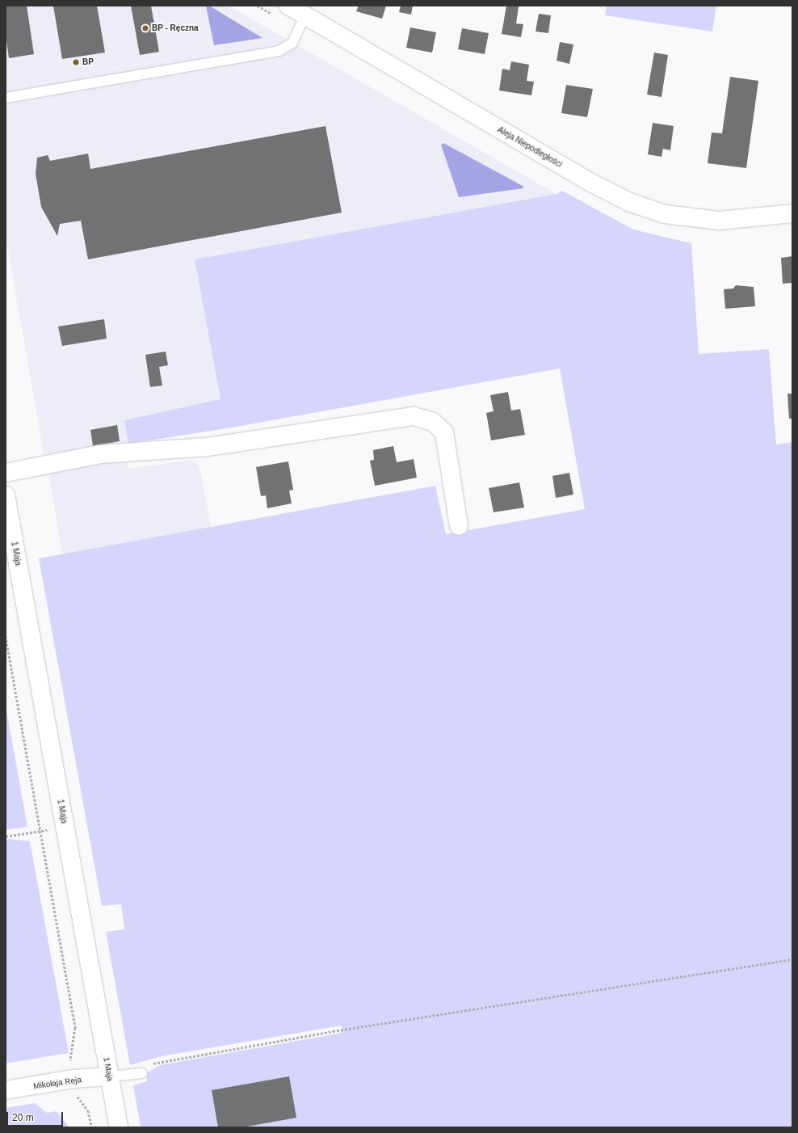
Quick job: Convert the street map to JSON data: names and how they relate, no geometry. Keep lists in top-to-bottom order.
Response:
{
  "streets": {
    "street": ["Aleja Niepodległości", "1 Maja", "Mikołaja Reja"]
  },
  "crossings": [
    ["1 Maja", "Mikołaja Reja"]
  ],
  "places": ["BP - Ręczna", "BP"],
  "scale_bar": "20 m"
}
